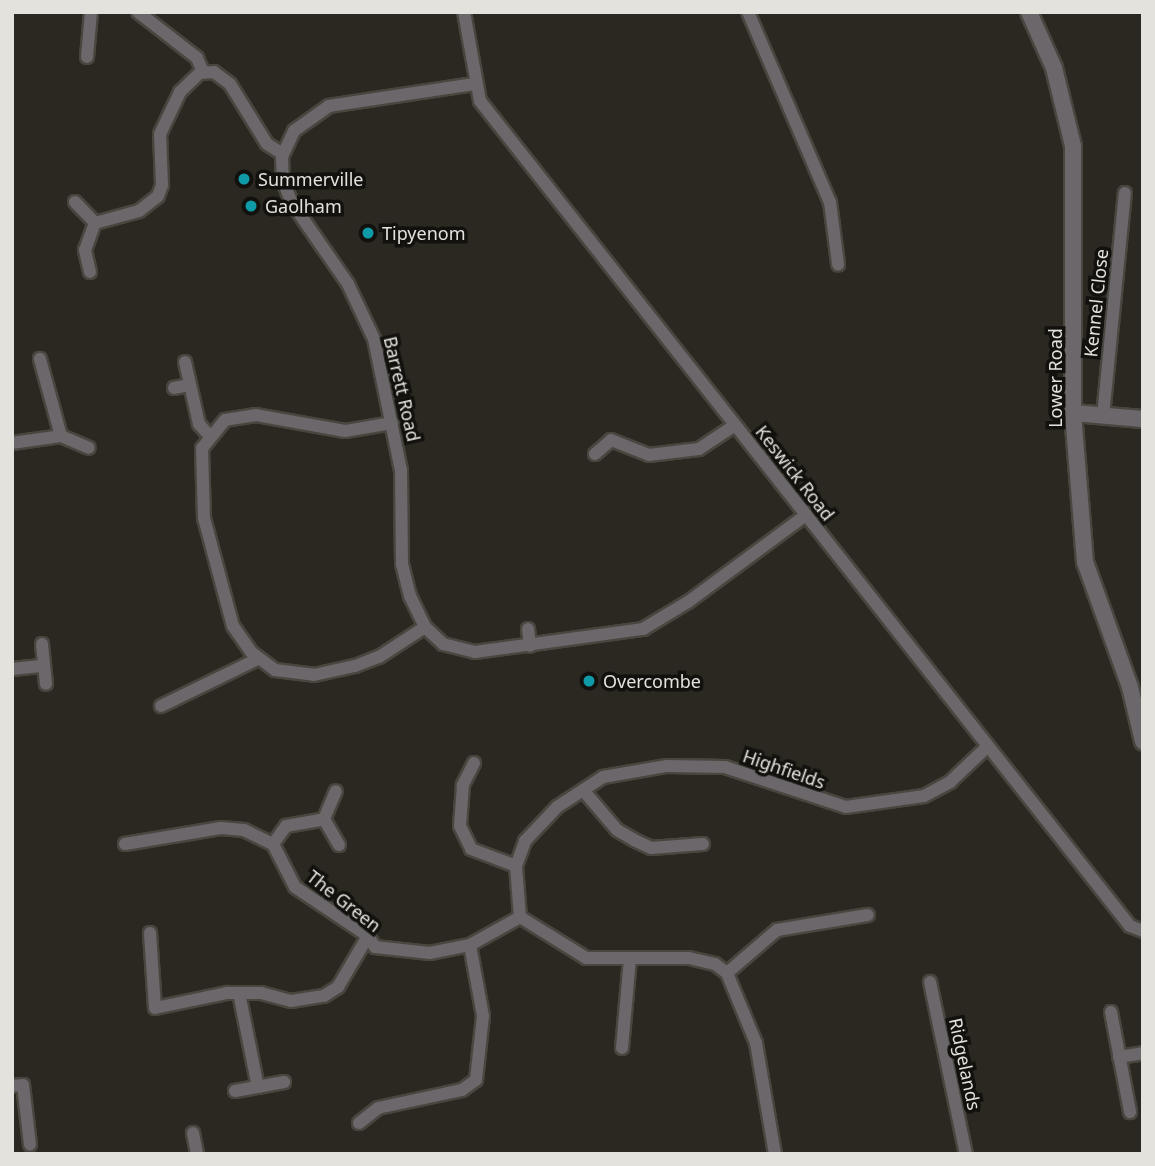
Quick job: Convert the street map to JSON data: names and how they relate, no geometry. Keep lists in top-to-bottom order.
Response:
{
  "streets": {
    "street": [
      "Kennel Close",
      "Lower Road",
      "Barrett Road",
      "Keswick Road",
      "Highfields",
      "The Green",
      "Ridgelands"
    ]
  },
  "crossings": [
    ["Barrett Road", "Keswick Road"],
    ["Keswick Road", "Highfields"]
  ],
  "places": [
    "Summerville",
    "Gaolham",
    "Tipyenom",
    "Overcombe"
  ]
}
